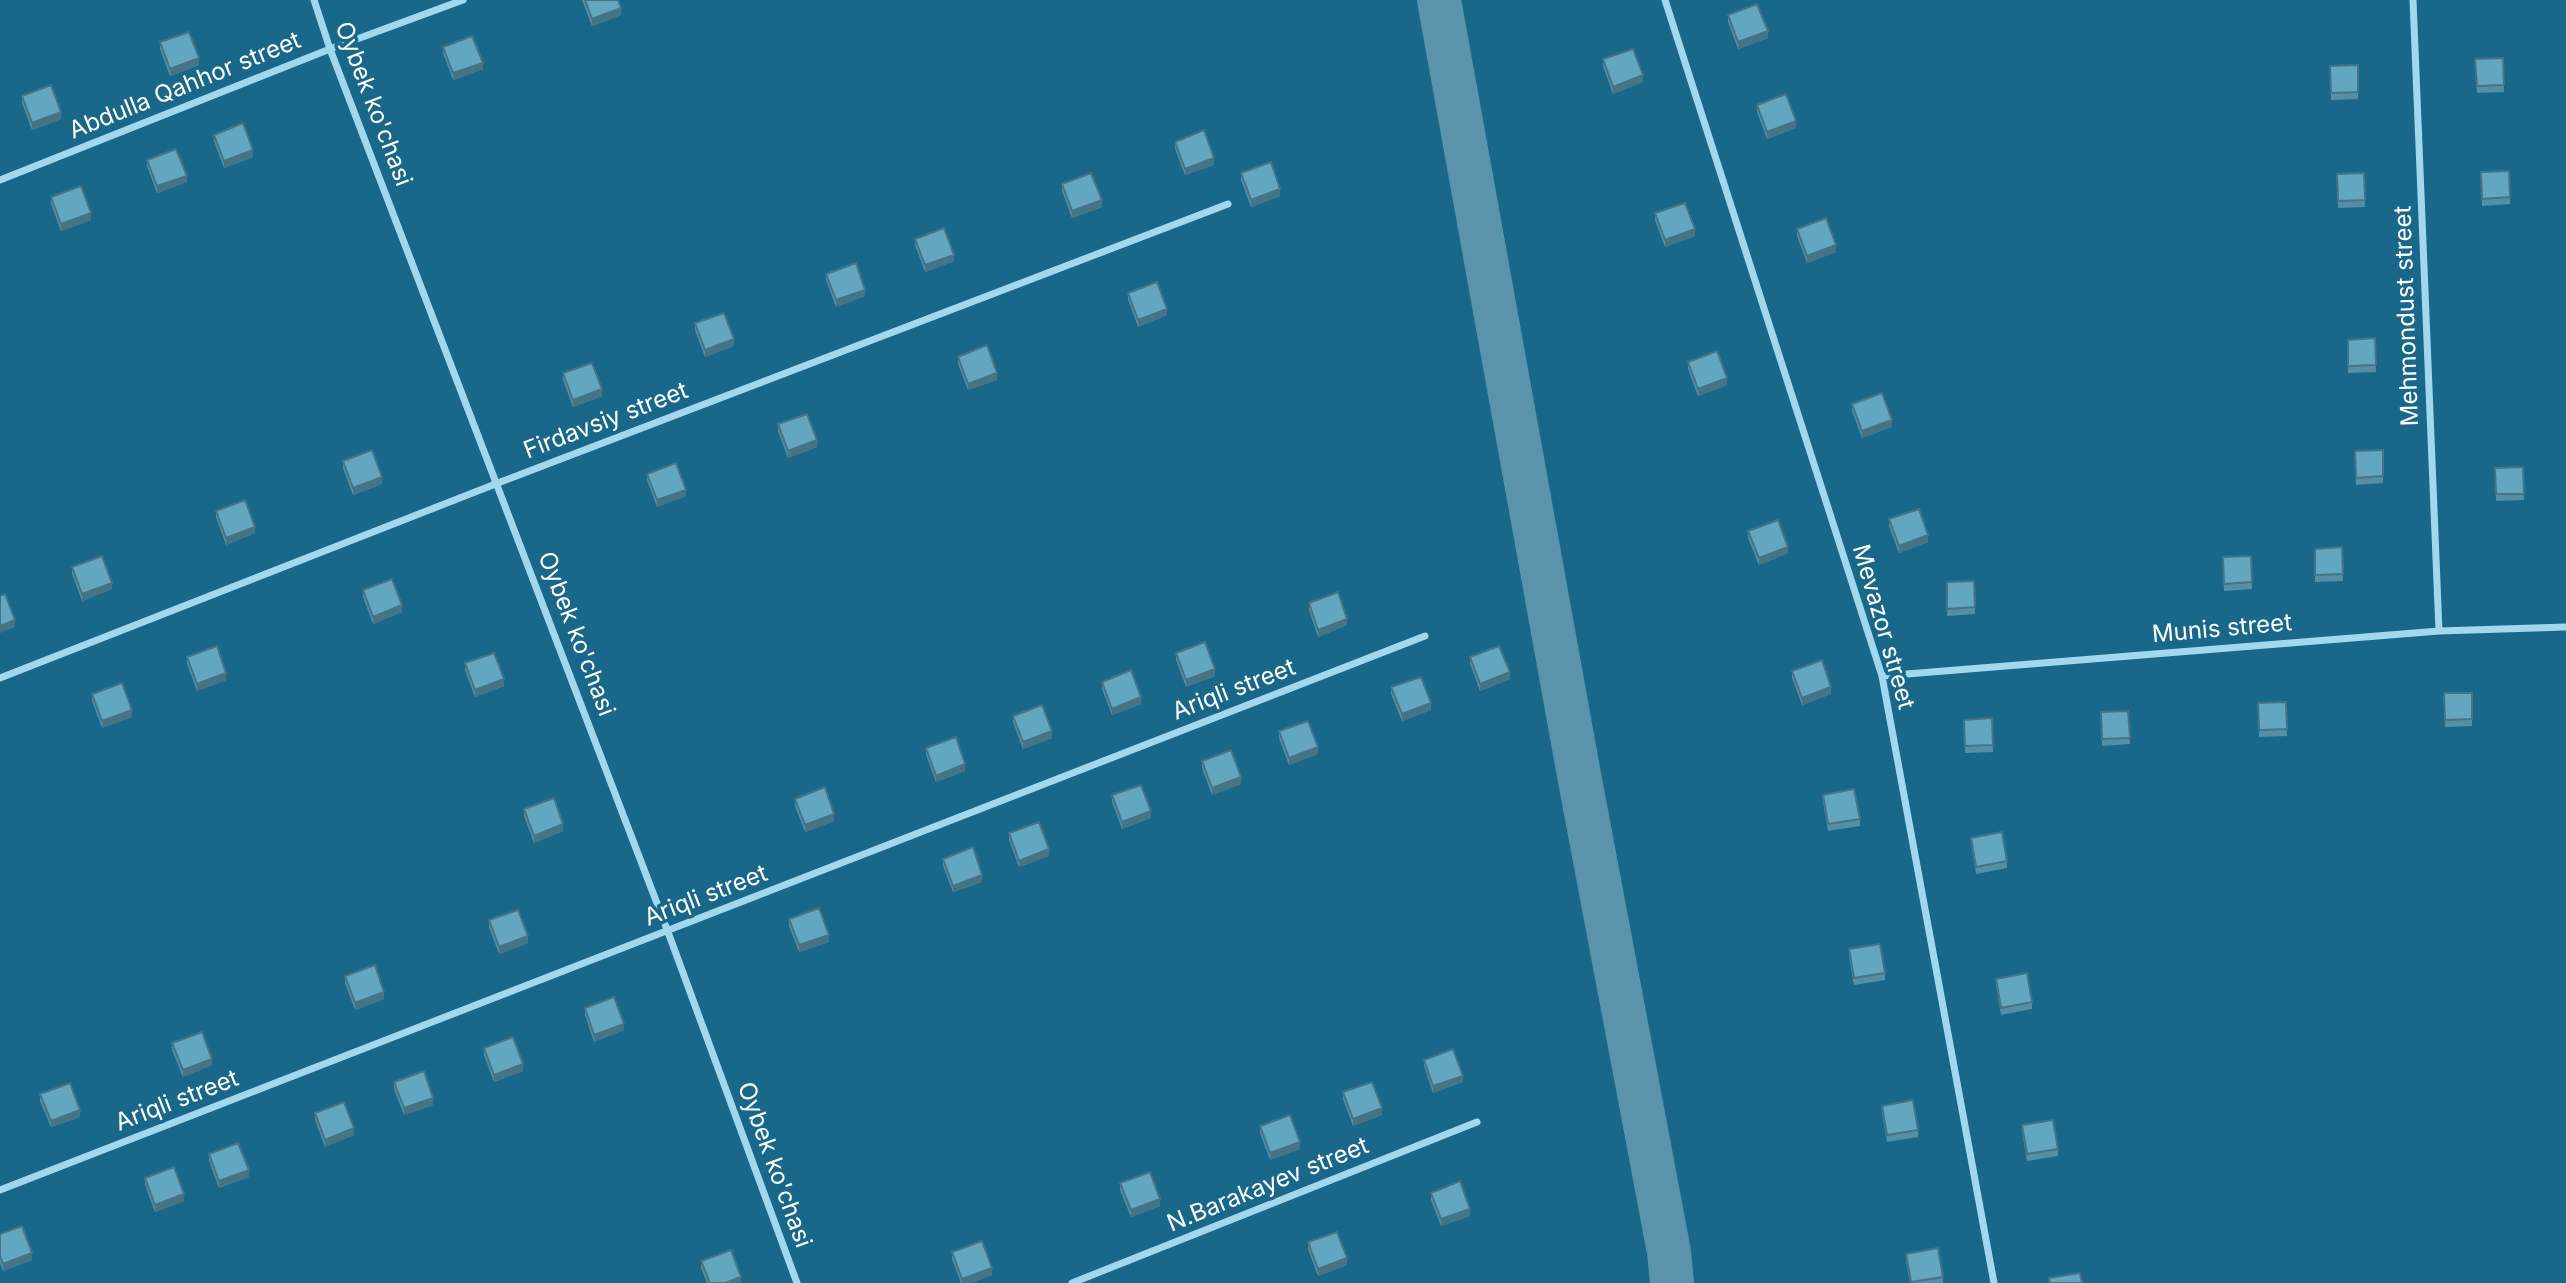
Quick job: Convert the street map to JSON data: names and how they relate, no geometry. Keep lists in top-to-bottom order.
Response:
{
  "streets": {
    "street": [
      "Abdulla Qahhor street",
      "Oybek ko'chasi",
      "Mehmondust street",
      "Firdavsiy street",
      "Mevazor street",
      "Munis street",
      "Ariqli street",
      "N.Barakayev street"
    ]
  },
  "crossings": [
    ["Abdulla Qahhor street", "Oybek ko'chasi"],
    ["Oybek ko'chasi", "Firdavsiy street"],
    ["Oybek ko'chasi", "Ariqli street"],
    ["Mehmondust street", "Munis street"],
    ["Mevazor street", "Munis street"]
  ]
}
